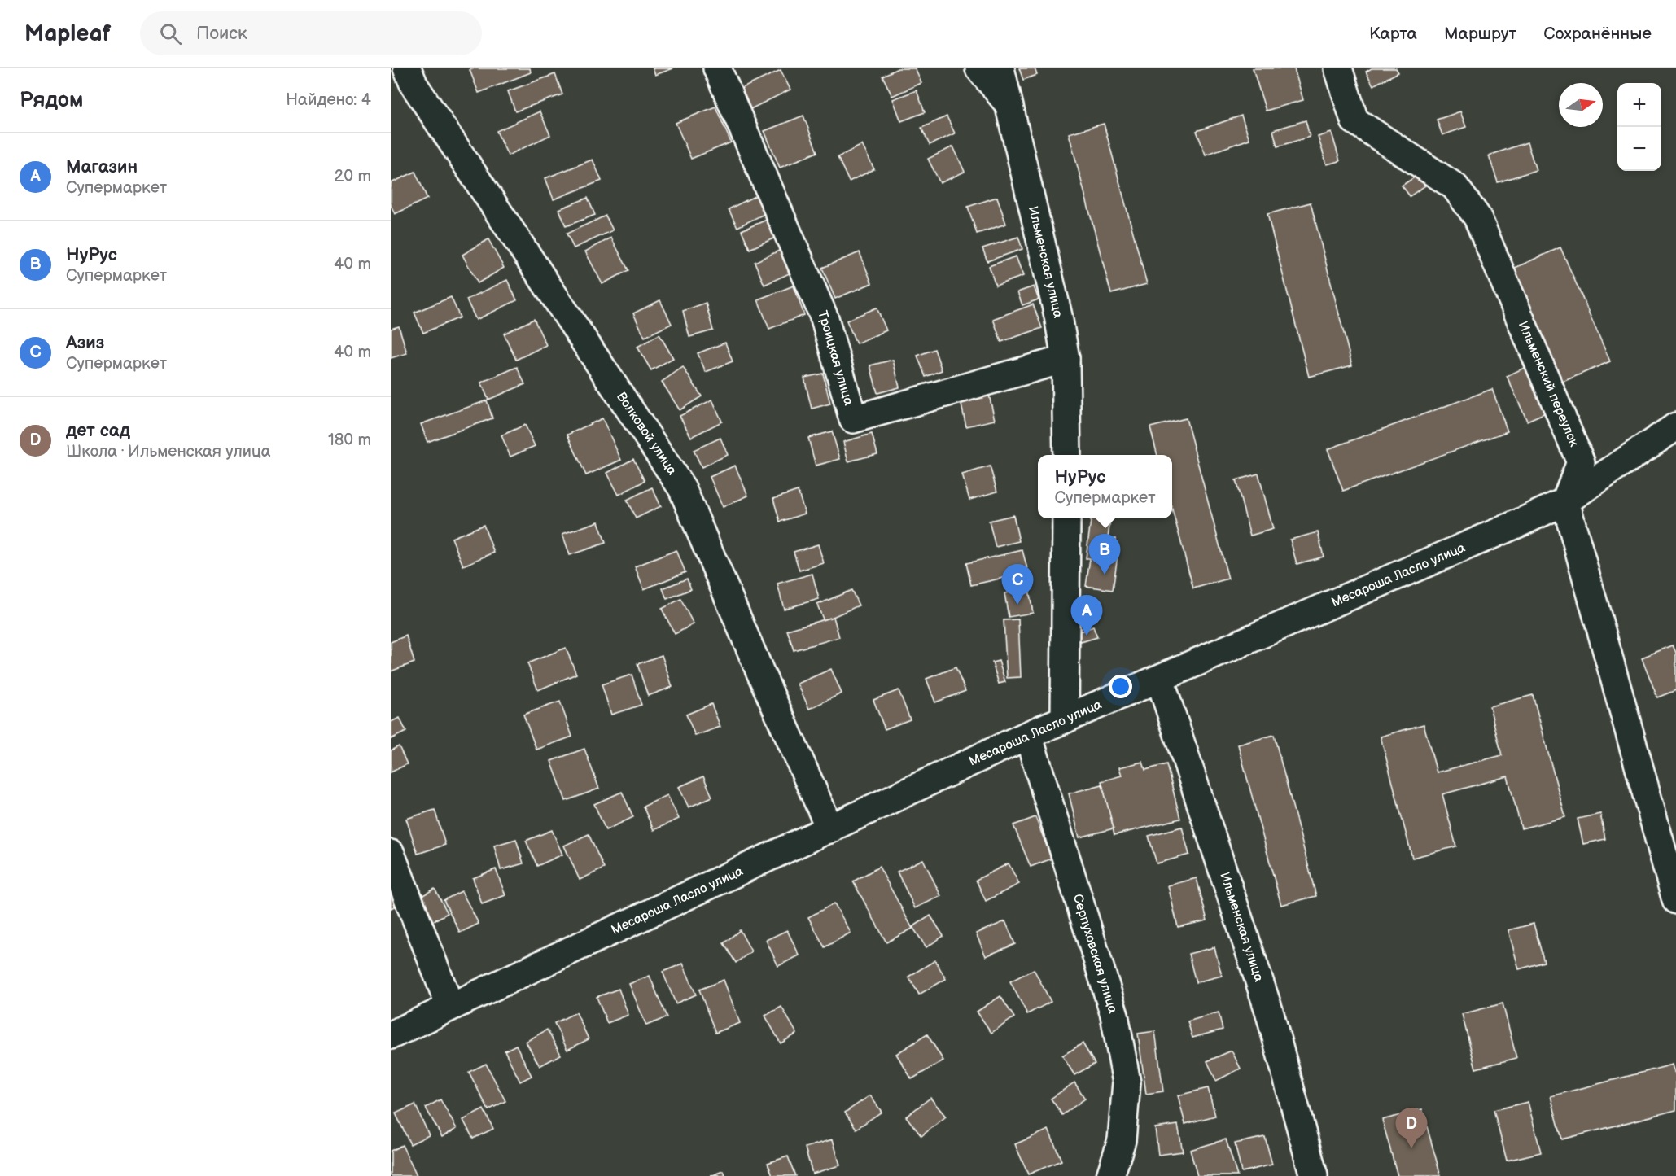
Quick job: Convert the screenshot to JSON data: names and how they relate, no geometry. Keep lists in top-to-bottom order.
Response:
{
  "streets": {
    "street": [
      "Ильменская улица",
      "Троицкая улица",
      "Ильменский переулок",
      "Волковой улица",
      "Месароша Ласло улица",
      "Серпуховская улица"
    ]
  },
  "crossings": [
    ["Ильменская улица", "Троицкая улица"],
    ["Ильменская улица", "Месароша Ласло улица"],
    ["Ильменский переулок", "Месароша Ласло улица"],
    ["Волковой улица", "Месароша Ласло улица"],
    ["Месароша Ласло улица", "Серпуховская улица"]
  ],
  "north": "right",
  "page": {
    "header": "Mapleaf",
    "search": "Поиск",
    "nav": ["Карта", "Маршрут", "Сохранённые"],
    "heading": ["Рядом", "Найдено: 4"],
    "map_buttons": ["+", "−"],
    "list": [
      {
        "mark": "A",
        "name": "Магазин",
        "note": "Супермаркет",
        "value": "20 m"
      },
      {
        "mark": "B",
        "name": "НуРус",
        "note": "Супермаркет",
        "value": "40 m"
      },
      {
        "mark": "C",
        "name": "Азиз",
        "note": "Супермаркет",
        "value": "40 m"
      },
      {
        "mark": "D",
        "name": "дет сад",
        "note": "Школа · Ильменская улица",
        "value": "180 m"
      }
    ],
    "popup": ["НуРус", "Супермаркет"],
    "pins": [
      "B",
      "C",
      "A",
      "D"
    ]
  }
}
